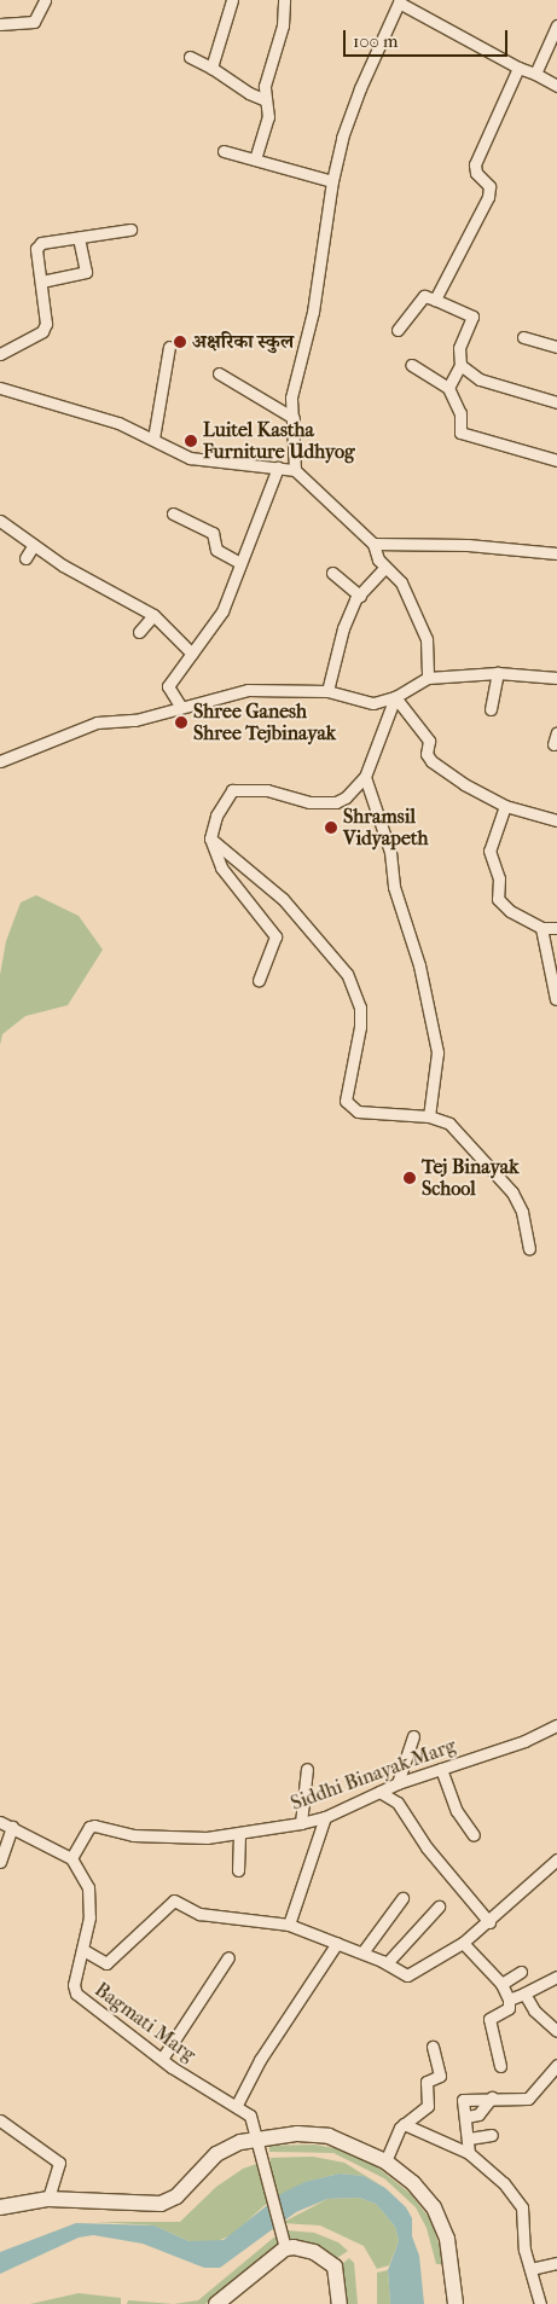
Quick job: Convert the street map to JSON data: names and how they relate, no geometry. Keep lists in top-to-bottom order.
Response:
{
  "streets": {
    "street": ["Siddhi Binayak Marg", "Bagmati Marg"]
  },
  "crossings": [
    ["Siddhi Binayak Marg", "Bagmati Marg"]
  ],
  "places": [
    "अक्षरिका स्कुल",
    "Luitel Kastha Furniture Udhyog",
    "Shree Ganesh Shree Tejbinayak",
    "Shramsil Vidyapeth",
    "Tej Binayak School"
  ],
  "scale_bar": "100 m"
}
